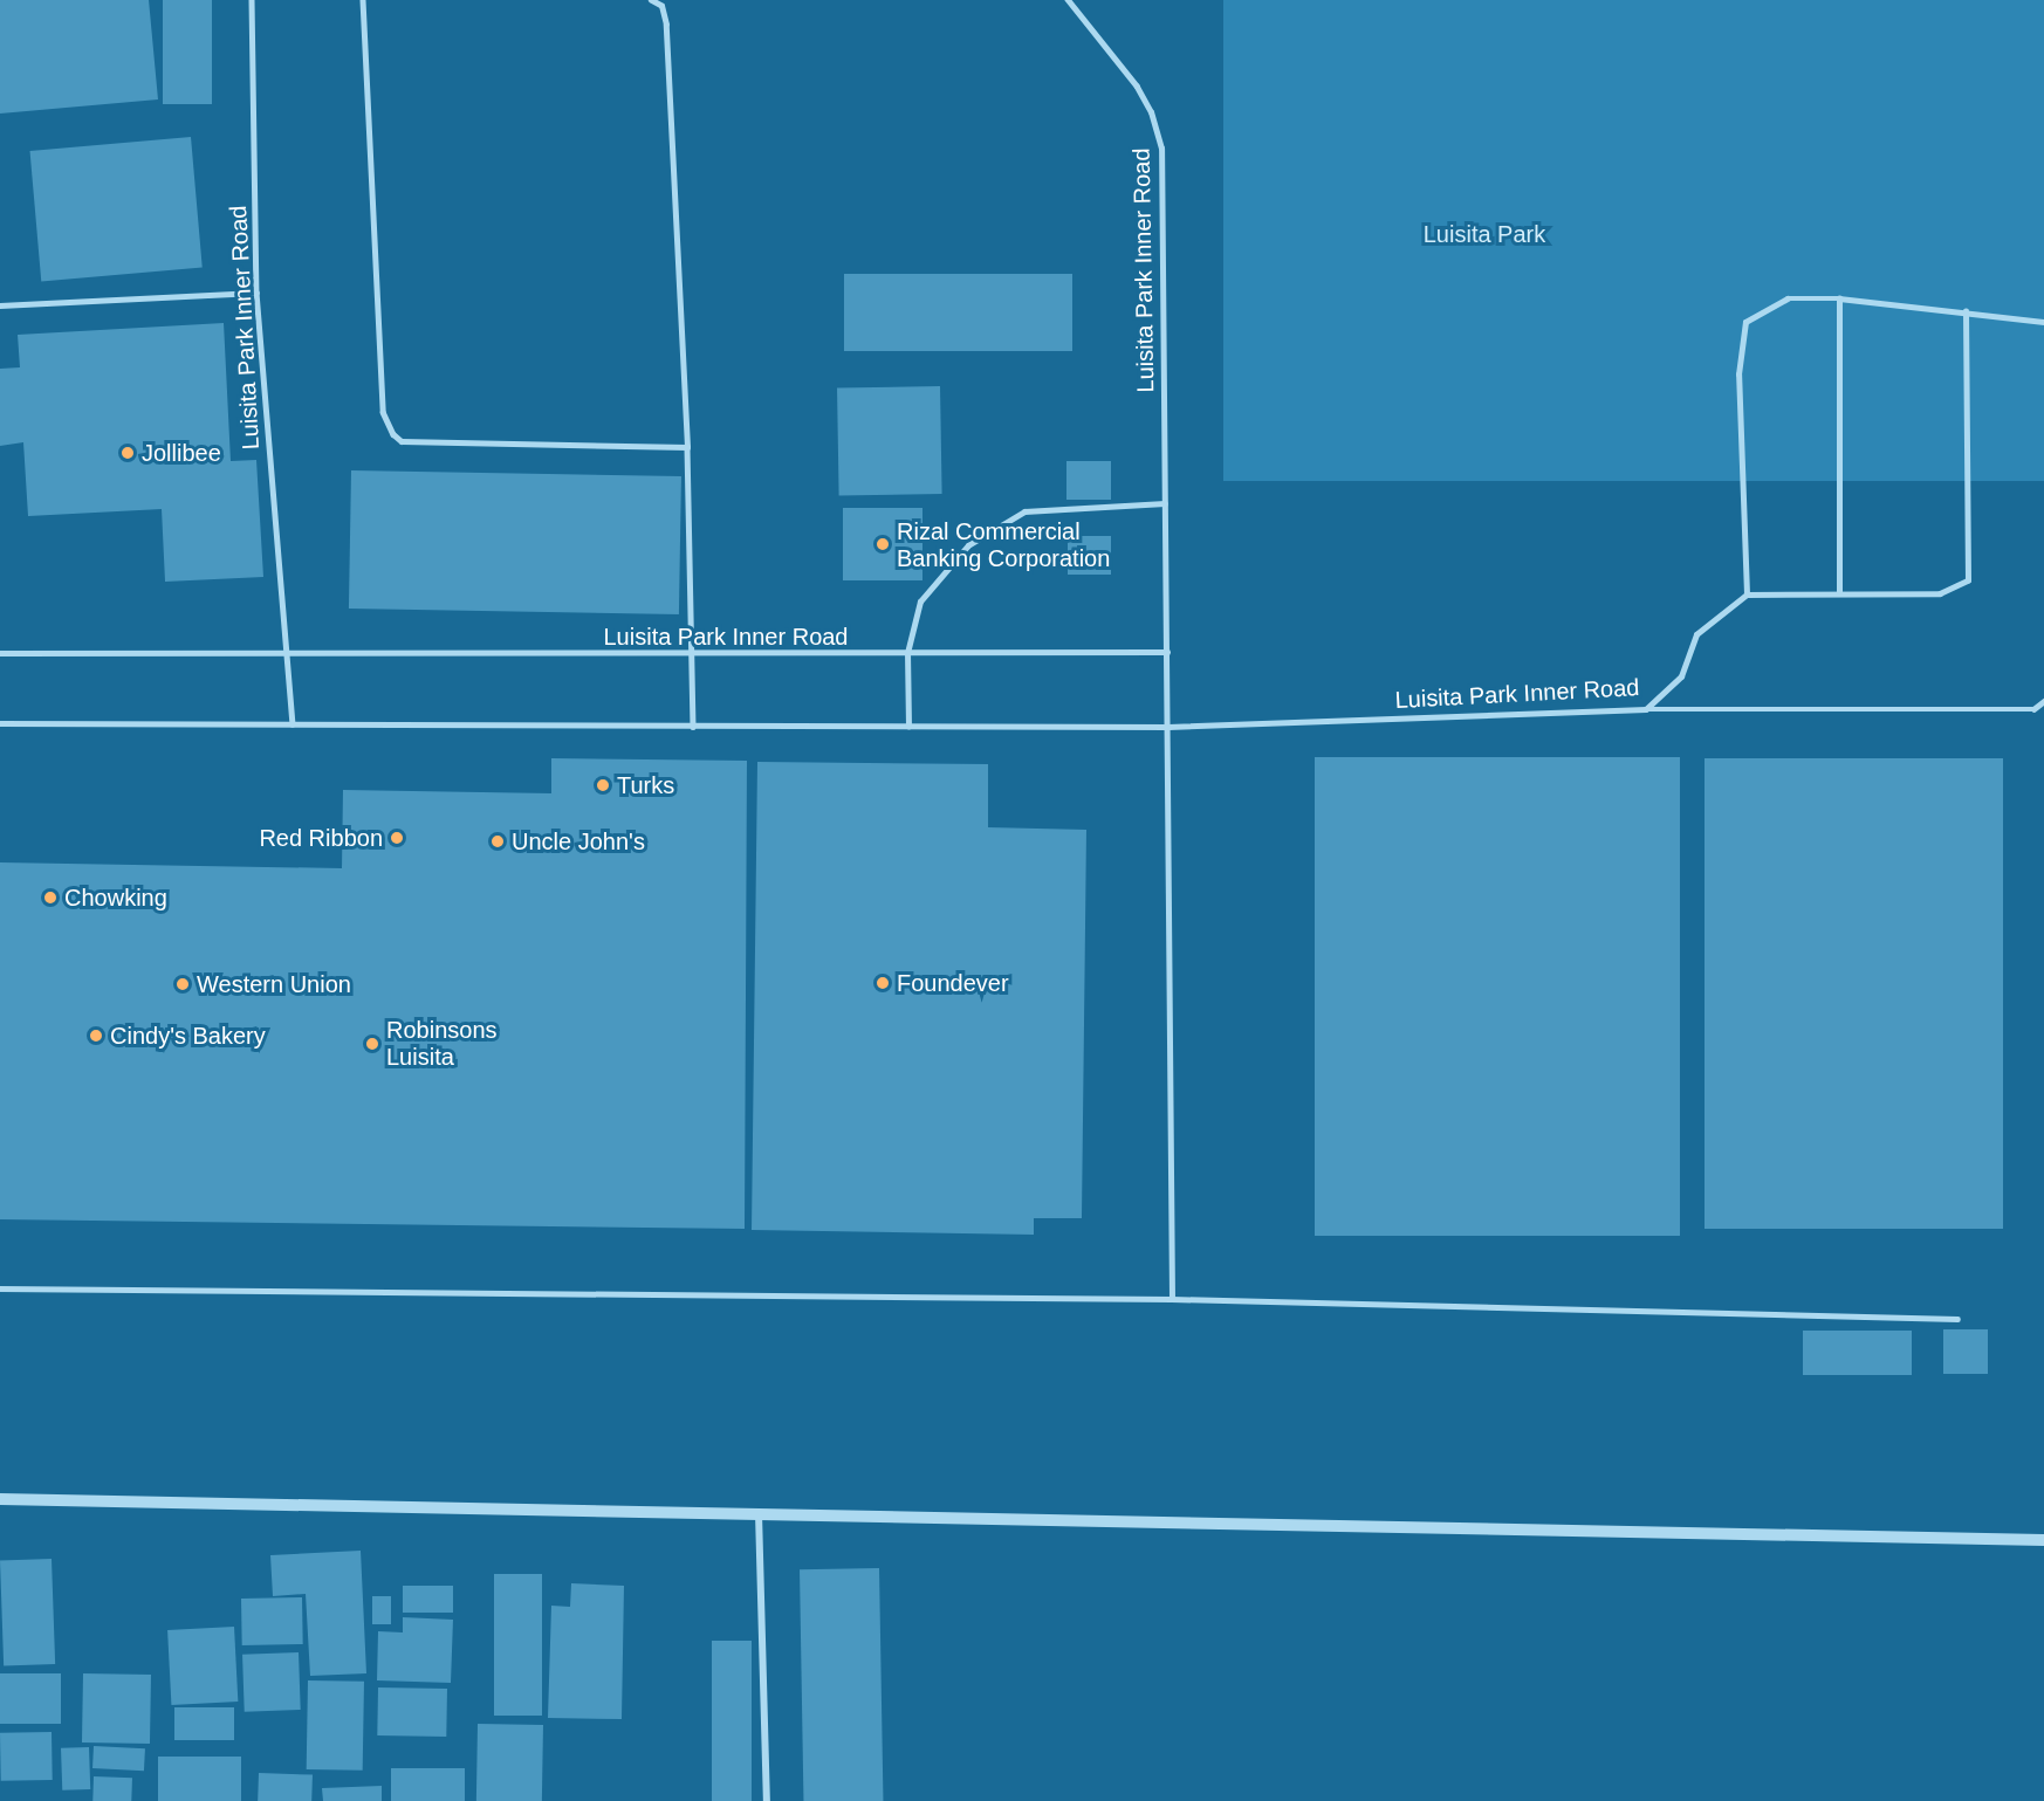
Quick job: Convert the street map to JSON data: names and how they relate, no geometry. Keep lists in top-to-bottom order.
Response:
{
  "streets": {
    "lane": ["Luisita Park Inner Road"]
  },
  "parks": ["Luisita Park"],
  "places": [
    "Jollibee",
    "Rizal Commercial Banking Corporation",
    "Turks",
    "Red Ribbon",
    "Uncle John's",
    "Chowking",
    "Foundever",
    "Western Union",
    "Cindy's Bakery",
    "Robinsons Luisita"
  ]
}
